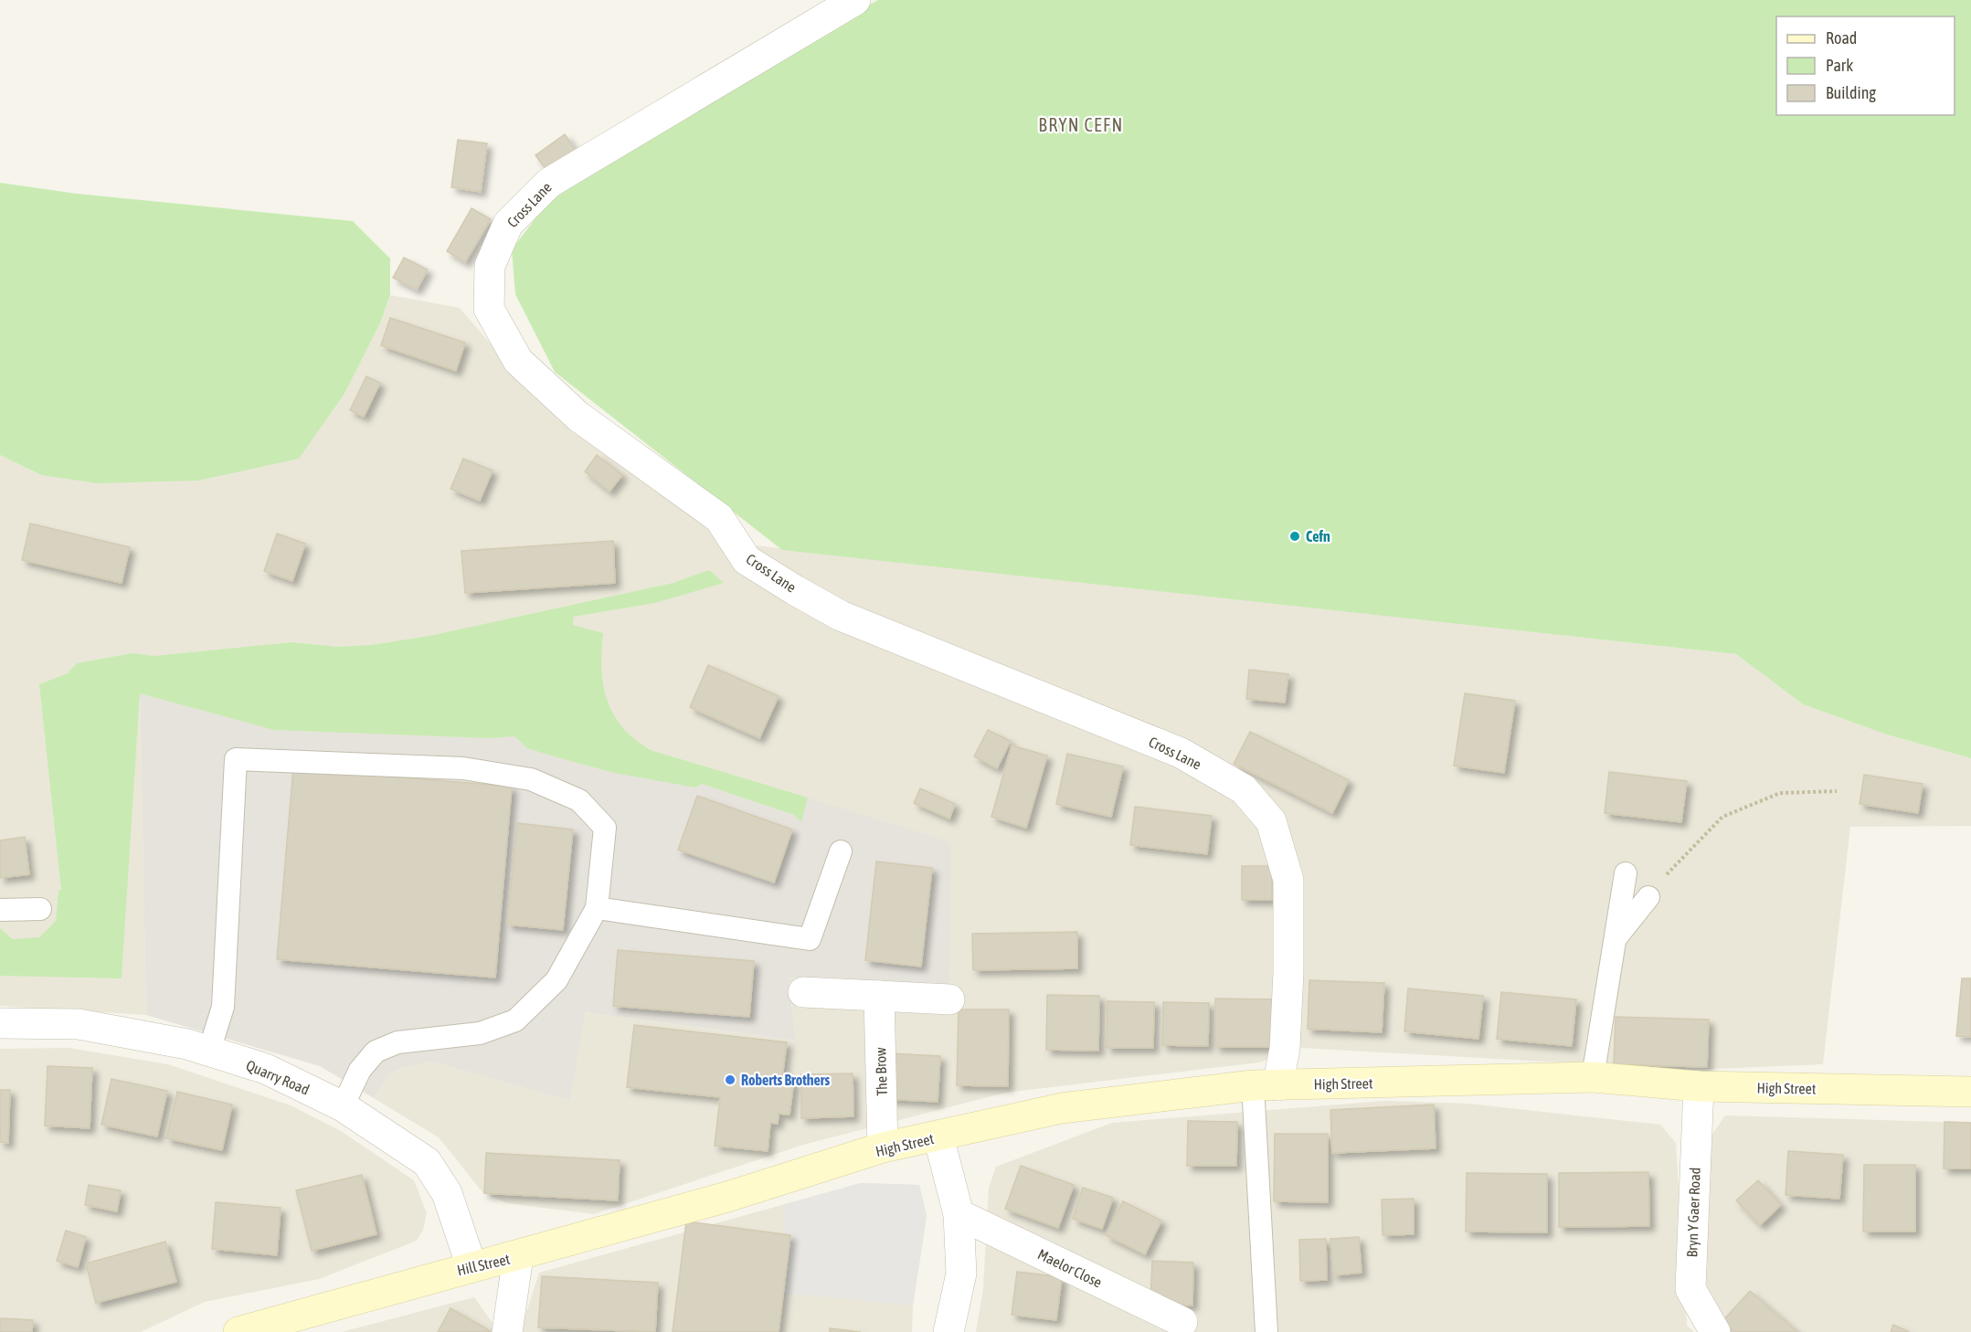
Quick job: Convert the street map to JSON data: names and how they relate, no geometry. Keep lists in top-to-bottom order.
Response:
{
  "streets": {
    "main road": ["High Street", "Hill Street"],
    "street": [
      "Cross Lane",
      "The Brow",
      "Quarry Road",
      "Bryn Y Gaer Road",
      "Maelor Close"
    ]
  },
  "crossings": [
    ["Cross Lane", "High Street"],
    ["The Brow", "High Street"],
    ["Quarry Road", "Hill Street"],
    ["High Street", "Bryn Y Gaer Road"],
    ["High Street", "Hill Street"]
  ],
  "districts": ["BRYN CEFN"],
  "places": ["Cefn", "Roberts Brothers"],
  "legend": ["Road", "Park", "Building"]
}
